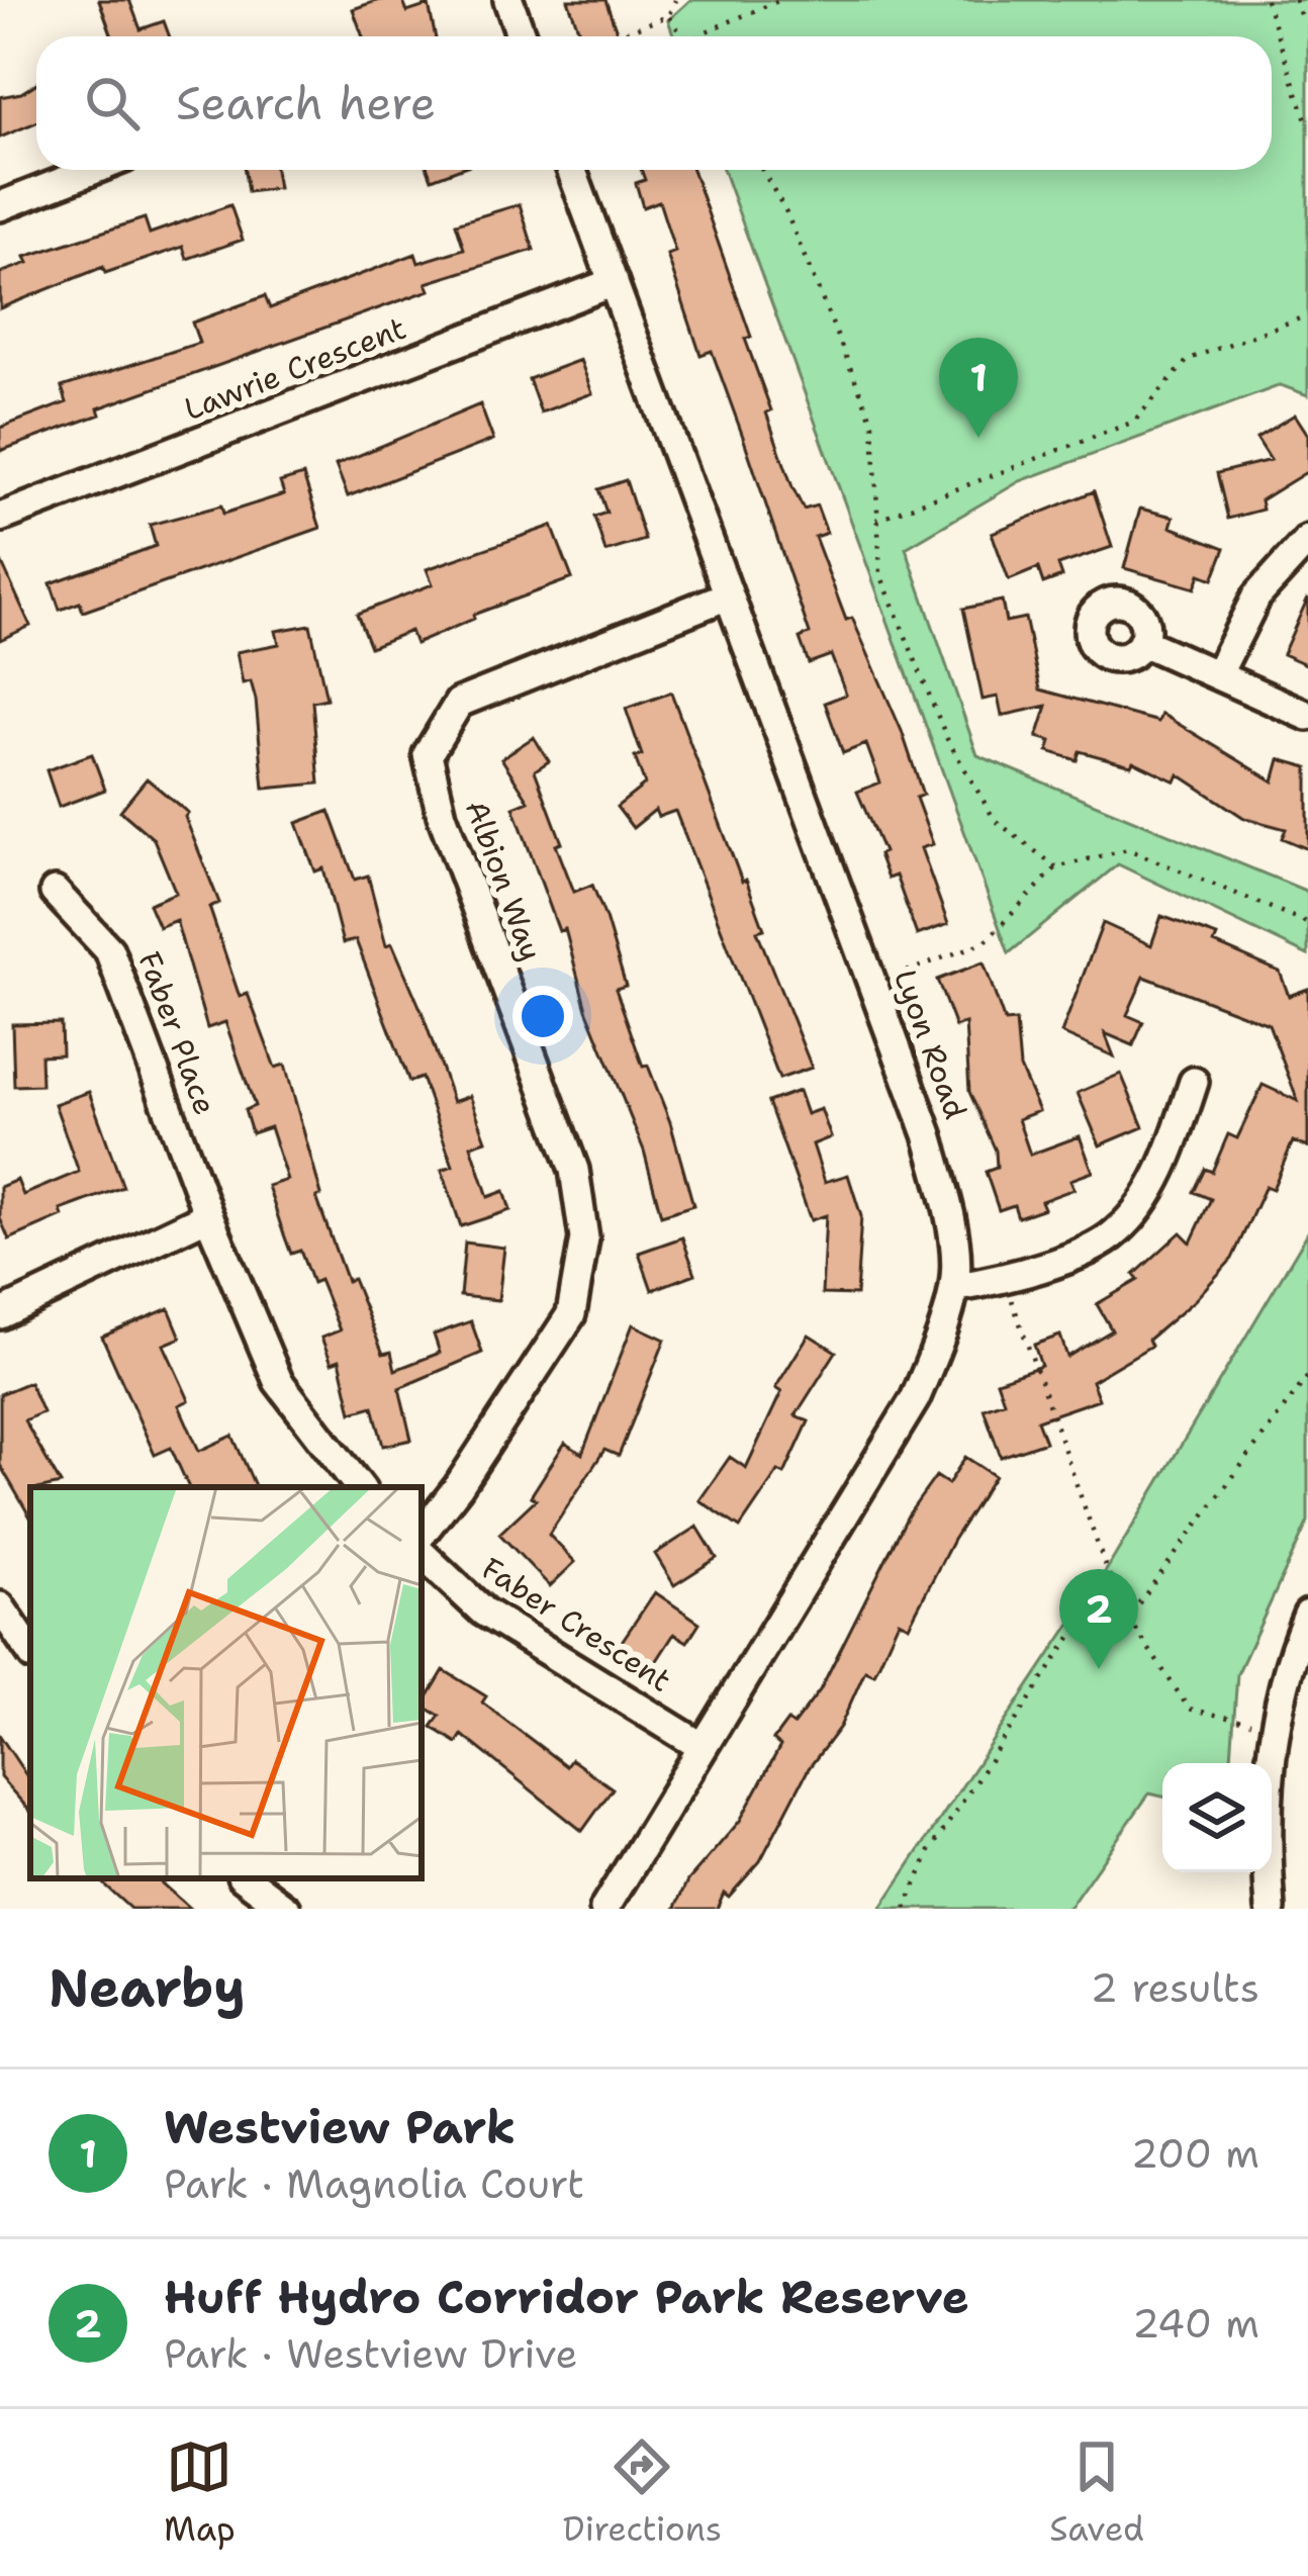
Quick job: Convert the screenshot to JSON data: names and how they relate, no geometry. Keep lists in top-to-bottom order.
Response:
{
  "streets": {
    "street": [
      "Lawrie Crescent",
      "Albion Way",
      "Faber Place",
      "Lyon Road",
      "Faber Crescent"
    ]
  },
  "crossings": [
    ["Lawrie Crescent", "Lyon Road"],
    ["Albion Way", "Lyon Road"],
    ["Lyon Road", "Faber Crescent"]
  ],
  "page": {
    "search": "Search here",
    "pins": ["1", "2"],
    "heading": ["Nearby", "2 results"],
    "list": [
      {
        "mark": "1",
        "name": "Westview Park",
        "note": "Park · Magnolia Court",
        "value": "200 m"
      },
      {
        "mark": "2",
        "name": "Huff Hydro Corridor Park Reserve",
        "note": "Park · Westview Drive",
        "value": "240 m"
      }
    ],
    "nav": ["Map", "Directions", "Saved"]
  }
}
